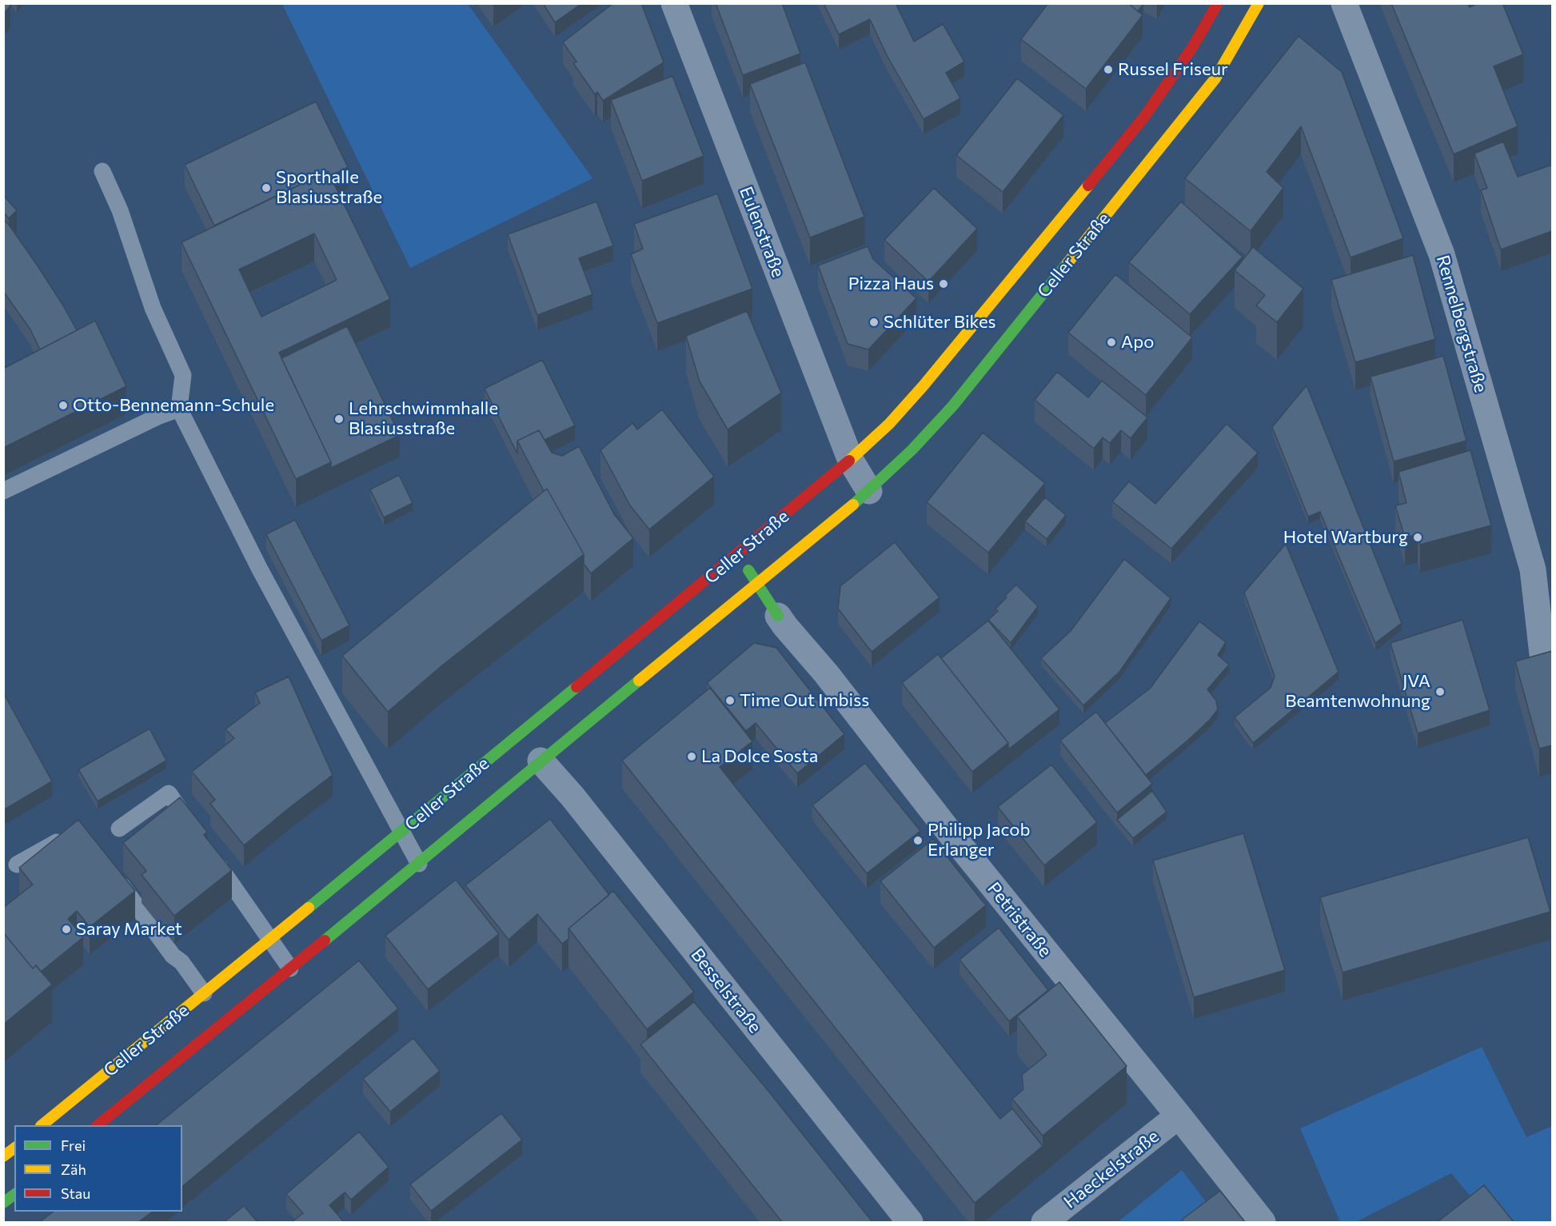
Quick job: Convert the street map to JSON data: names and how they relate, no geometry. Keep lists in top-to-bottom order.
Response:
{
  "streets": {
    "main road": ["Celler Straße"],
    "street": [
      "Eulenstraße",
      "Rennelbergstraße",
      "Petristraße",
      "Besselstraße",
      "Haeckelstraße"
    ]
  },
  "crossings": [
    ["Eulenstraße", "Celler Straße"],
    ["Celler Straße", "Besselstraße"],
    ["Petristraße", "Haeckelstraße"]
  ],
  "places": [
    "Russel Friseur",
    "Sporthalle Blasiusstraße",
    "Pizza Haus",
    "Schlüter Bikes",
    "Apo",
    "Otto-Bennemann-Schule",
    "Lehrschwimmhalle Blasiusstraße",
    "Hotel Wartburg",
    "JVA Beamtenwohnung",
    "Time Out Imbiss",
    "La Dolce Sosta",
    "Philipp Jacob Erlanger",
    "Saray Market"
  ],
  "legend": ["Frei", "Zäh", "Stau"]
}
